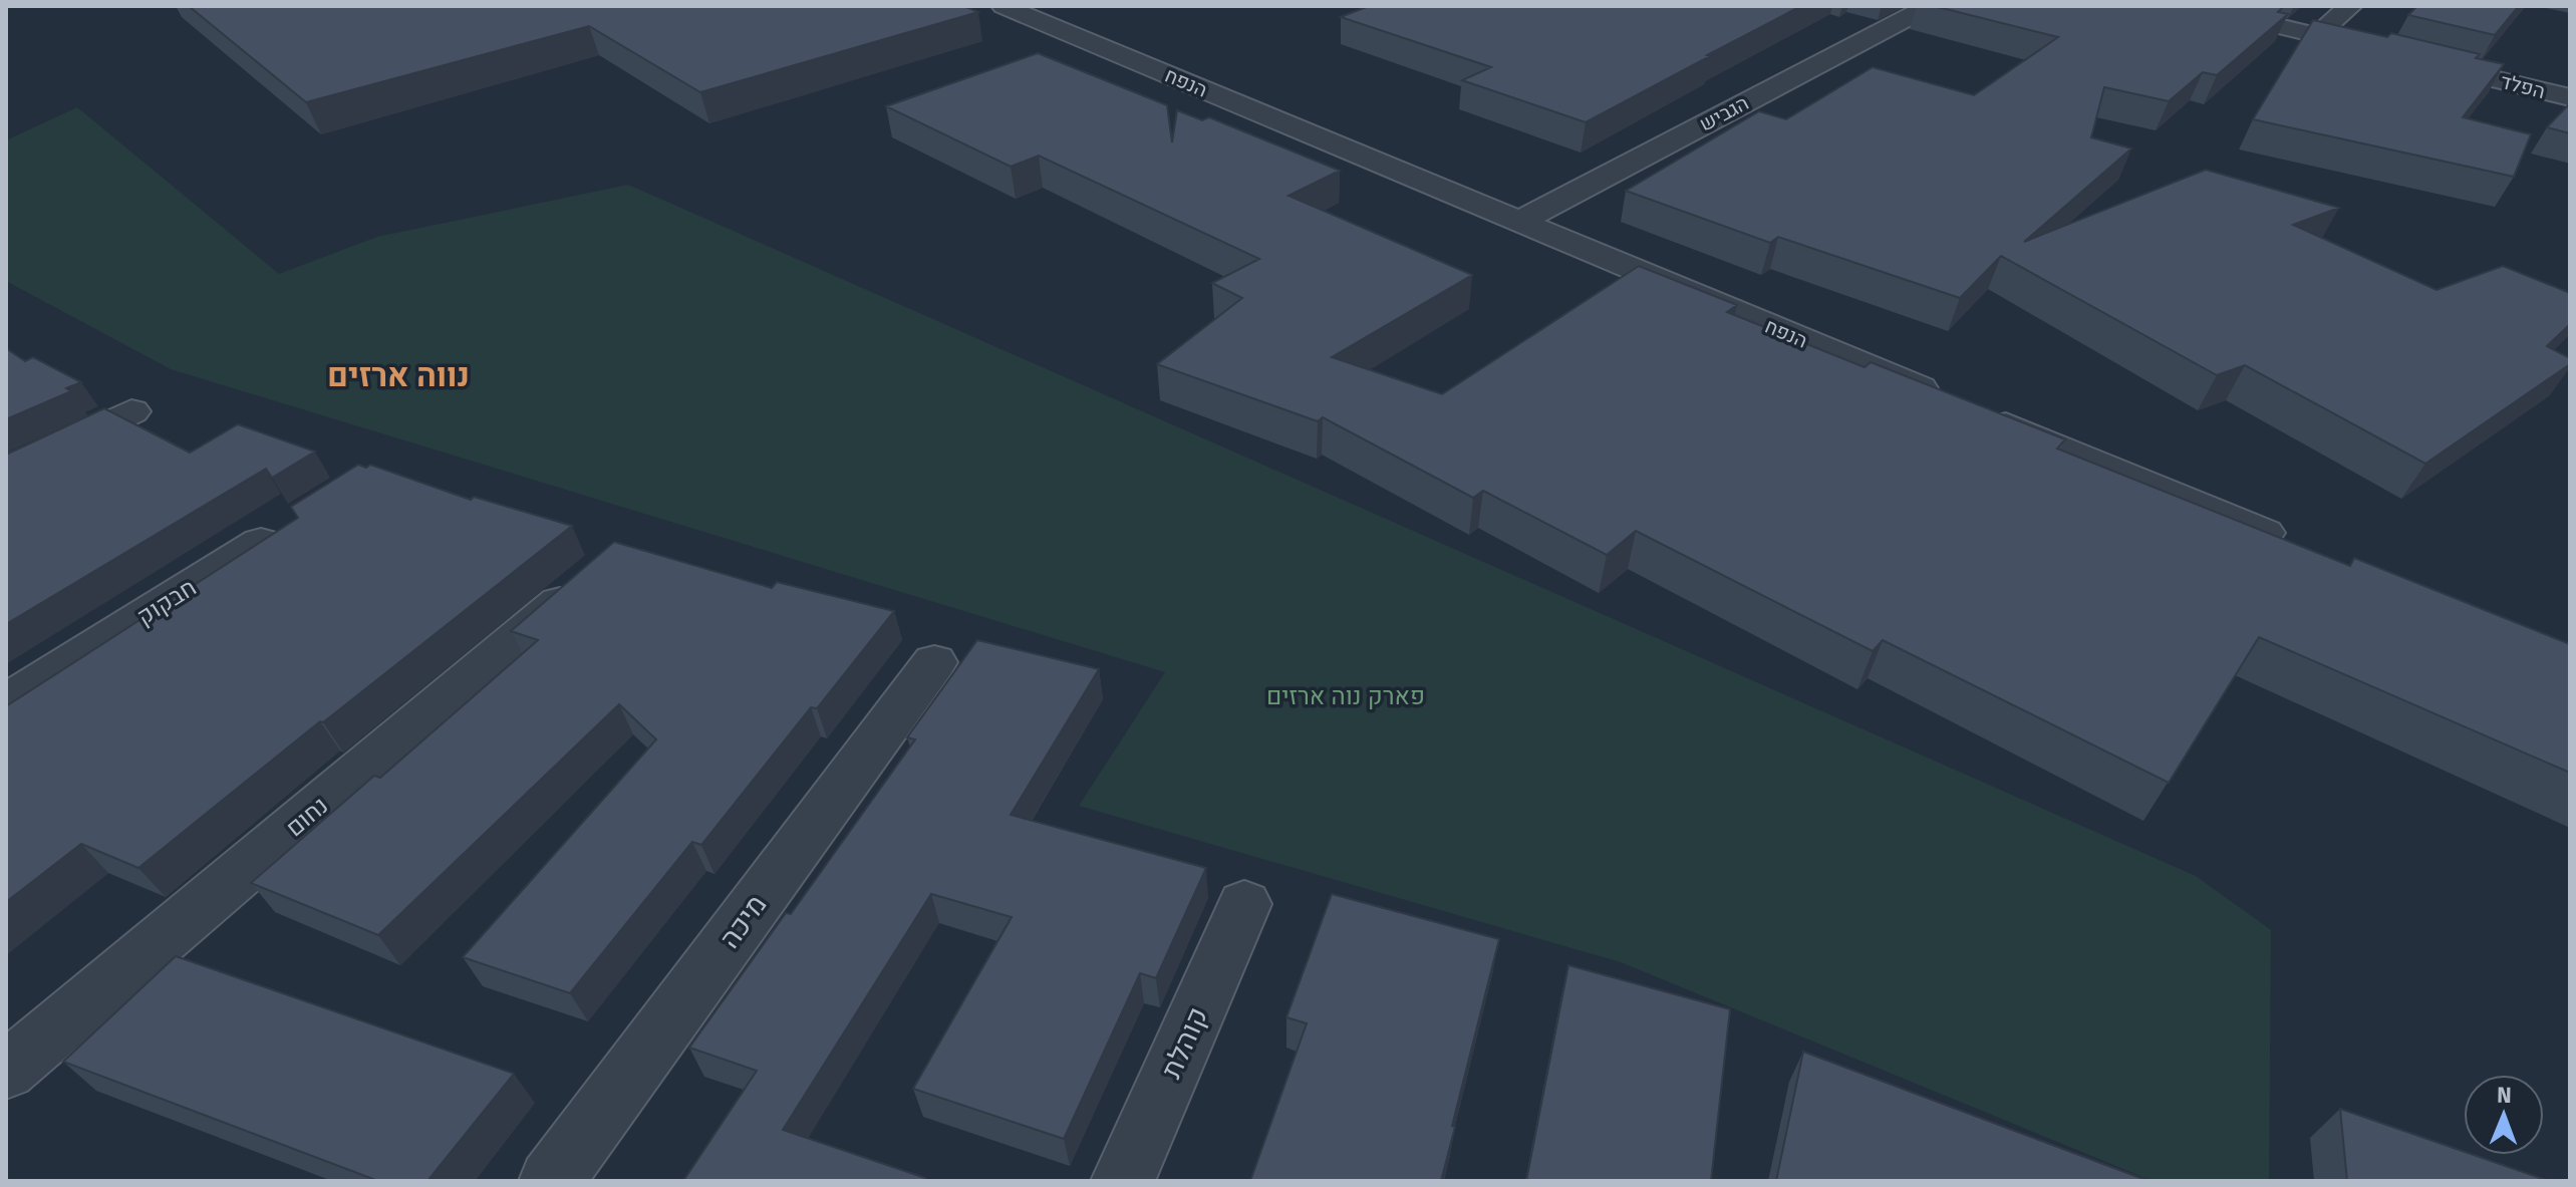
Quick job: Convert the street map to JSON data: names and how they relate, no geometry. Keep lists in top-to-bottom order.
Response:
{
  "streets": {
    "street": [
      "הנפח",
      "הפלד",
      "הגביש",
      "חבקוק",
      "נחום",
      "מיכה",
      "קוהלת"
    ]
  },
  "crossings": [
    ["הנפח", "הגביש"]
  ],
  "districts": ["נווה ארזים"],
  "parks": ["פארק נוה ארזים"],
  "north": "top"
}
